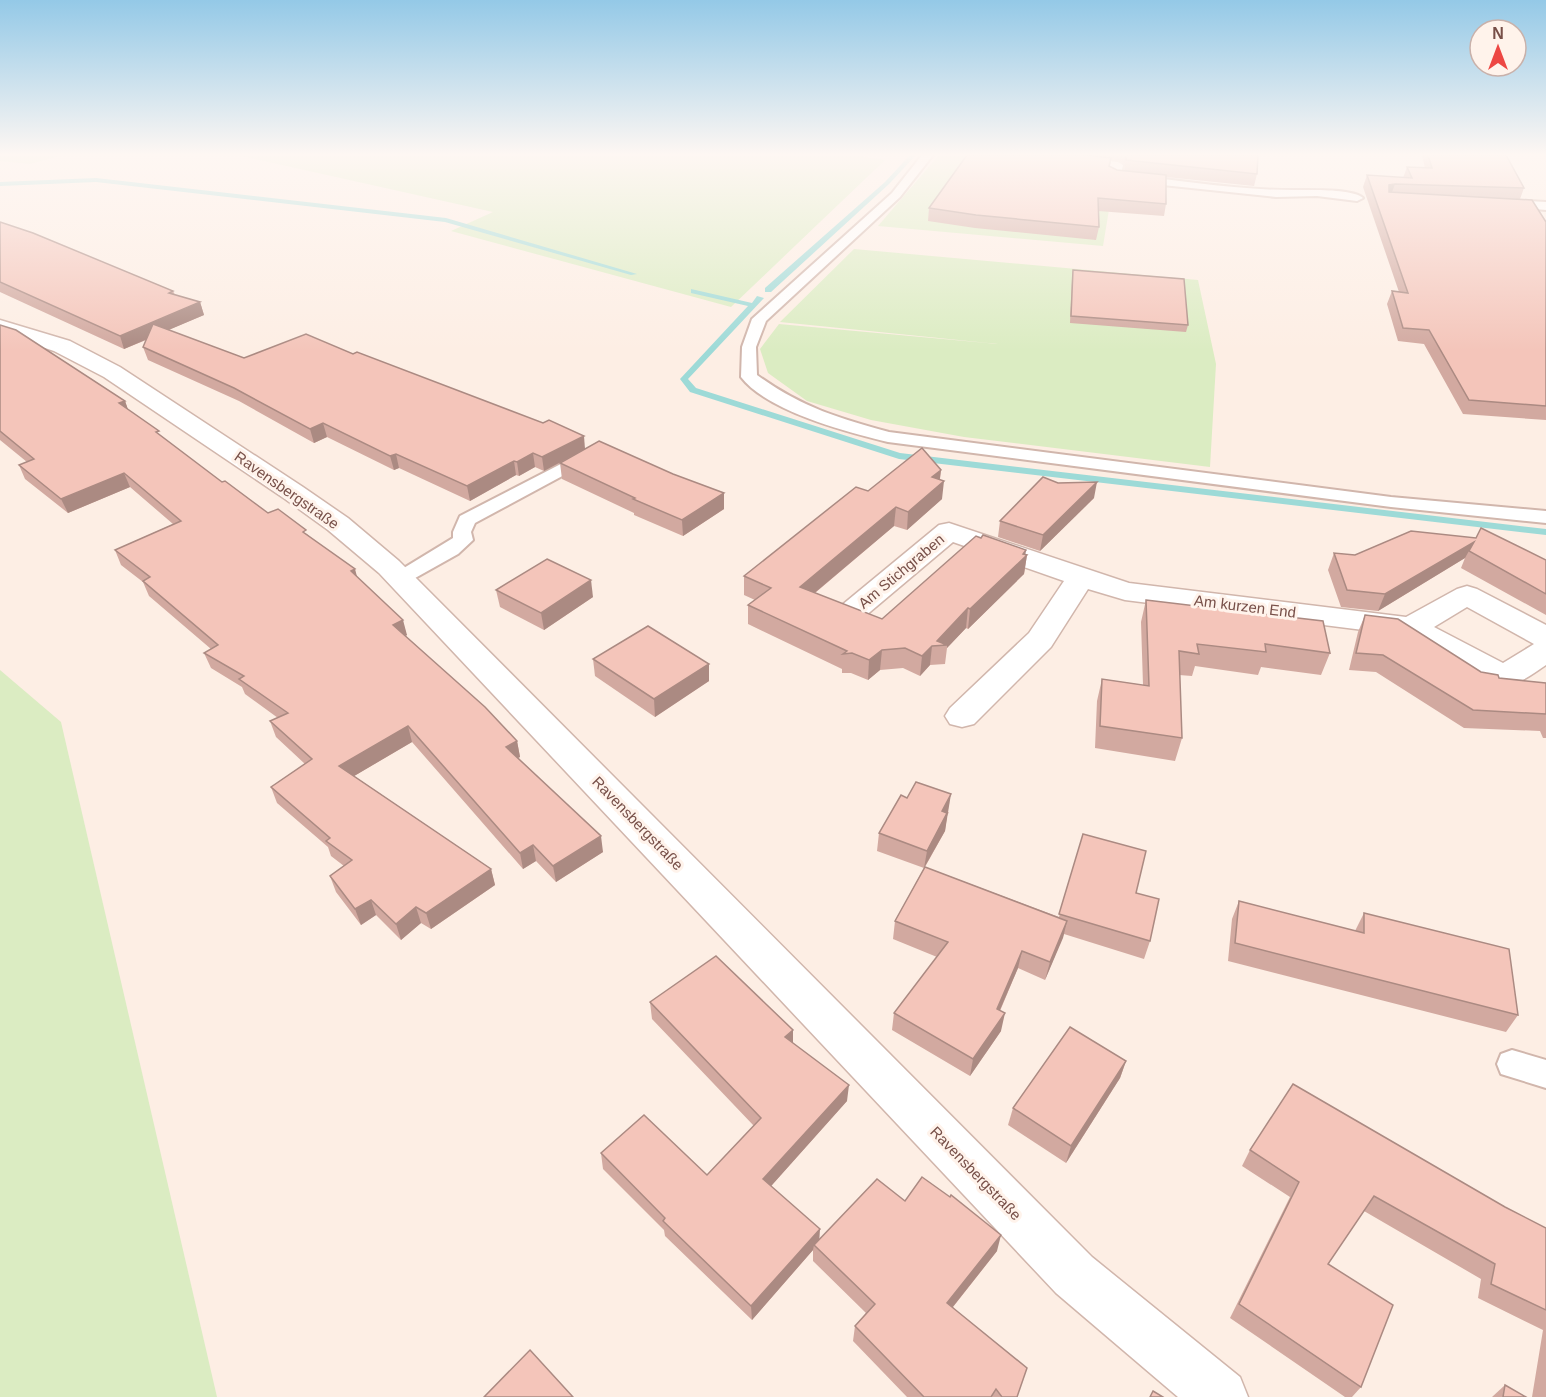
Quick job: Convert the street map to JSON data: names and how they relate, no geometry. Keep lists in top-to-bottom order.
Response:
{
  "streets": {
    "street": ["Ravensbergstraße", "Am Stichgraben", "Am kurzen End"]
  },
  "crossings": [
    ["Am Stichgraben", "Am kurzen End"]
  ],
  "north": "top"
}
